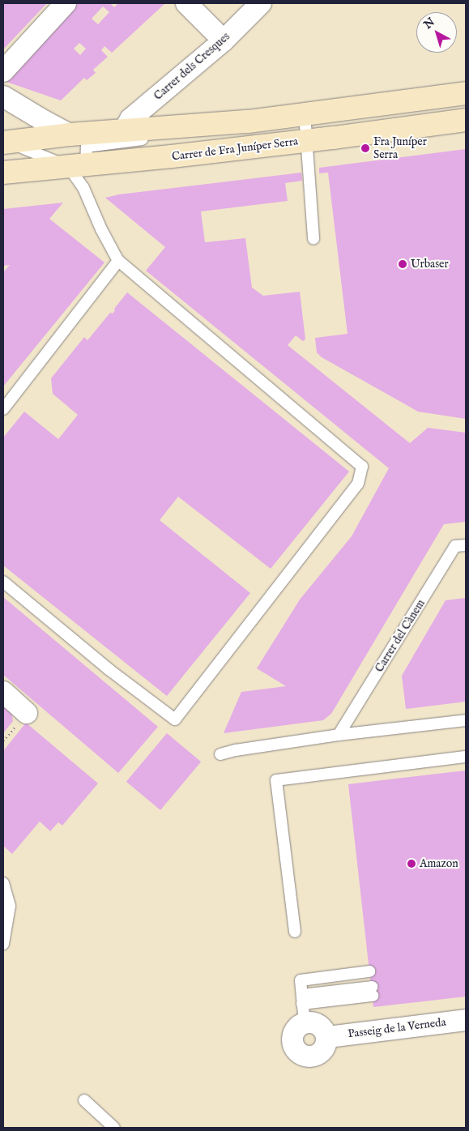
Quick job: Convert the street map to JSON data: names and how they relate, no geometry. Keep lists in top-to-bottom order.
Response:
{
  "streets": {
    "street": ["Carrer dels Cresques", "Carrer de Fra Juníper Serra", "Passeig de la Verneda"],
    "lane": ["Carrer del Cànem"]
  },
  "places": ["Fra Juníper Serra", "Urbaser", "Amazon"],
  "north": "top left"
}
